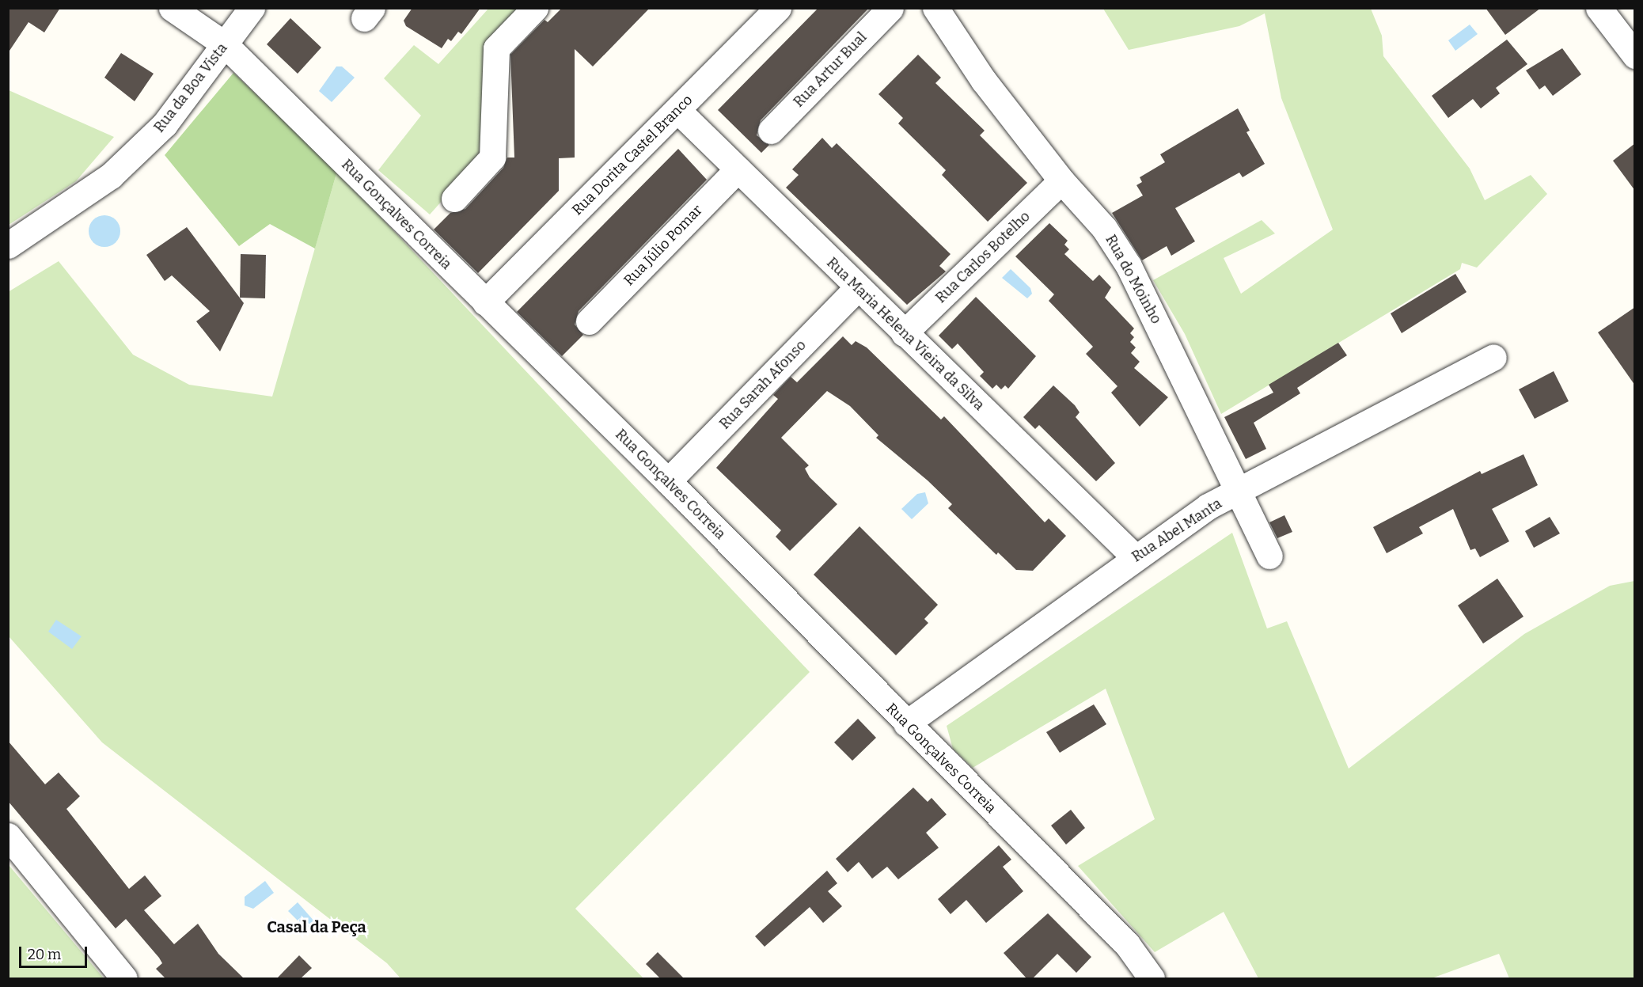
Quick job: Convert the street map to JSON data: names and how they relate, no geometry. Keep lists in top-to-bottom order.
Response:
{
  "streets": {
    "street": [
      "Rua Artur Bual",
      "Rua da Boa Vista",
      "Rua Dorita Castel Branco",
      "Rua Gonçalves Correia",
      "Rua Júlio Pomar",
      "Rua Carlos Botelho",
      "Rua do Moinho",
      "Rua Maria Helena Vieira da Silva",
      "Rua Sarah Afonso",
      "Rua Abel Manta"
    ]
  },
  "crossings": [
    ["Rua da Boa Vista", "Rua Gonçalves Correia"],
    ["Rua Dorita Castel Branco", "Rua Gonçalves Correia"],
    ["Rua Dorita Castel Branco", "Rua Maria Helena Vieira da Silva"],
    ["Rua Gonçalves Correia", "Rua Sarah Afonso"],
    ["Rua Gonçalves Correia", "Rua Abel Manta"],
    ["Rua Júlio Pomar", "Rua Maria Helena Vieira da Silva"],
    ["Rua Carlos Botelho", "Rua do Moinho"],
    ["Rua Carlos Botelho", "Rua Maria Helena Vieira da Silva"],
    ["Rua do Moinho", "Rua Abel Manta"],
    ["Rua Maria Helena Vieira da Silva", "Rua Sarah Afonso"],
    ["Rua Maria Helena Vieira da Silva", "Rua Abel Manta"]
  ],
  "districts": ["Casal da Peça"],
  "scale_bar": "20 m"
}
